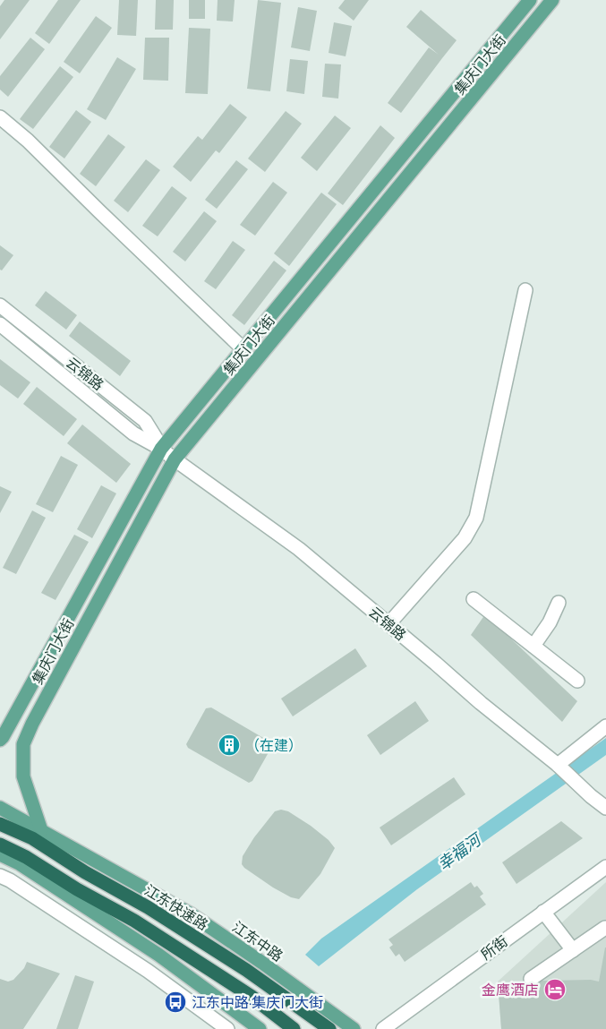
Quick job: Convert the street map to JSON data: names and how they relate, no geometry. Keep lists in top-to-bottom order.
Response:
{
  "streets": {
    "highway": ["江东快速路"],
    "main road": ["集庆门大街", "江东中路"],
    "street": ["云锦路", "所街"]
  },
  "crossings": [
    ["集庆门大街", "云锦路"],
    ["集庆门大街", "江东中路"]
  ],
  "water": ["幸福河"],
  "places": {
    "building": ["（在建）"],
    "hotel": ["金鹰酒店"],
    "bus stop": ["江东中路·集庆门大街"]
  }
}
